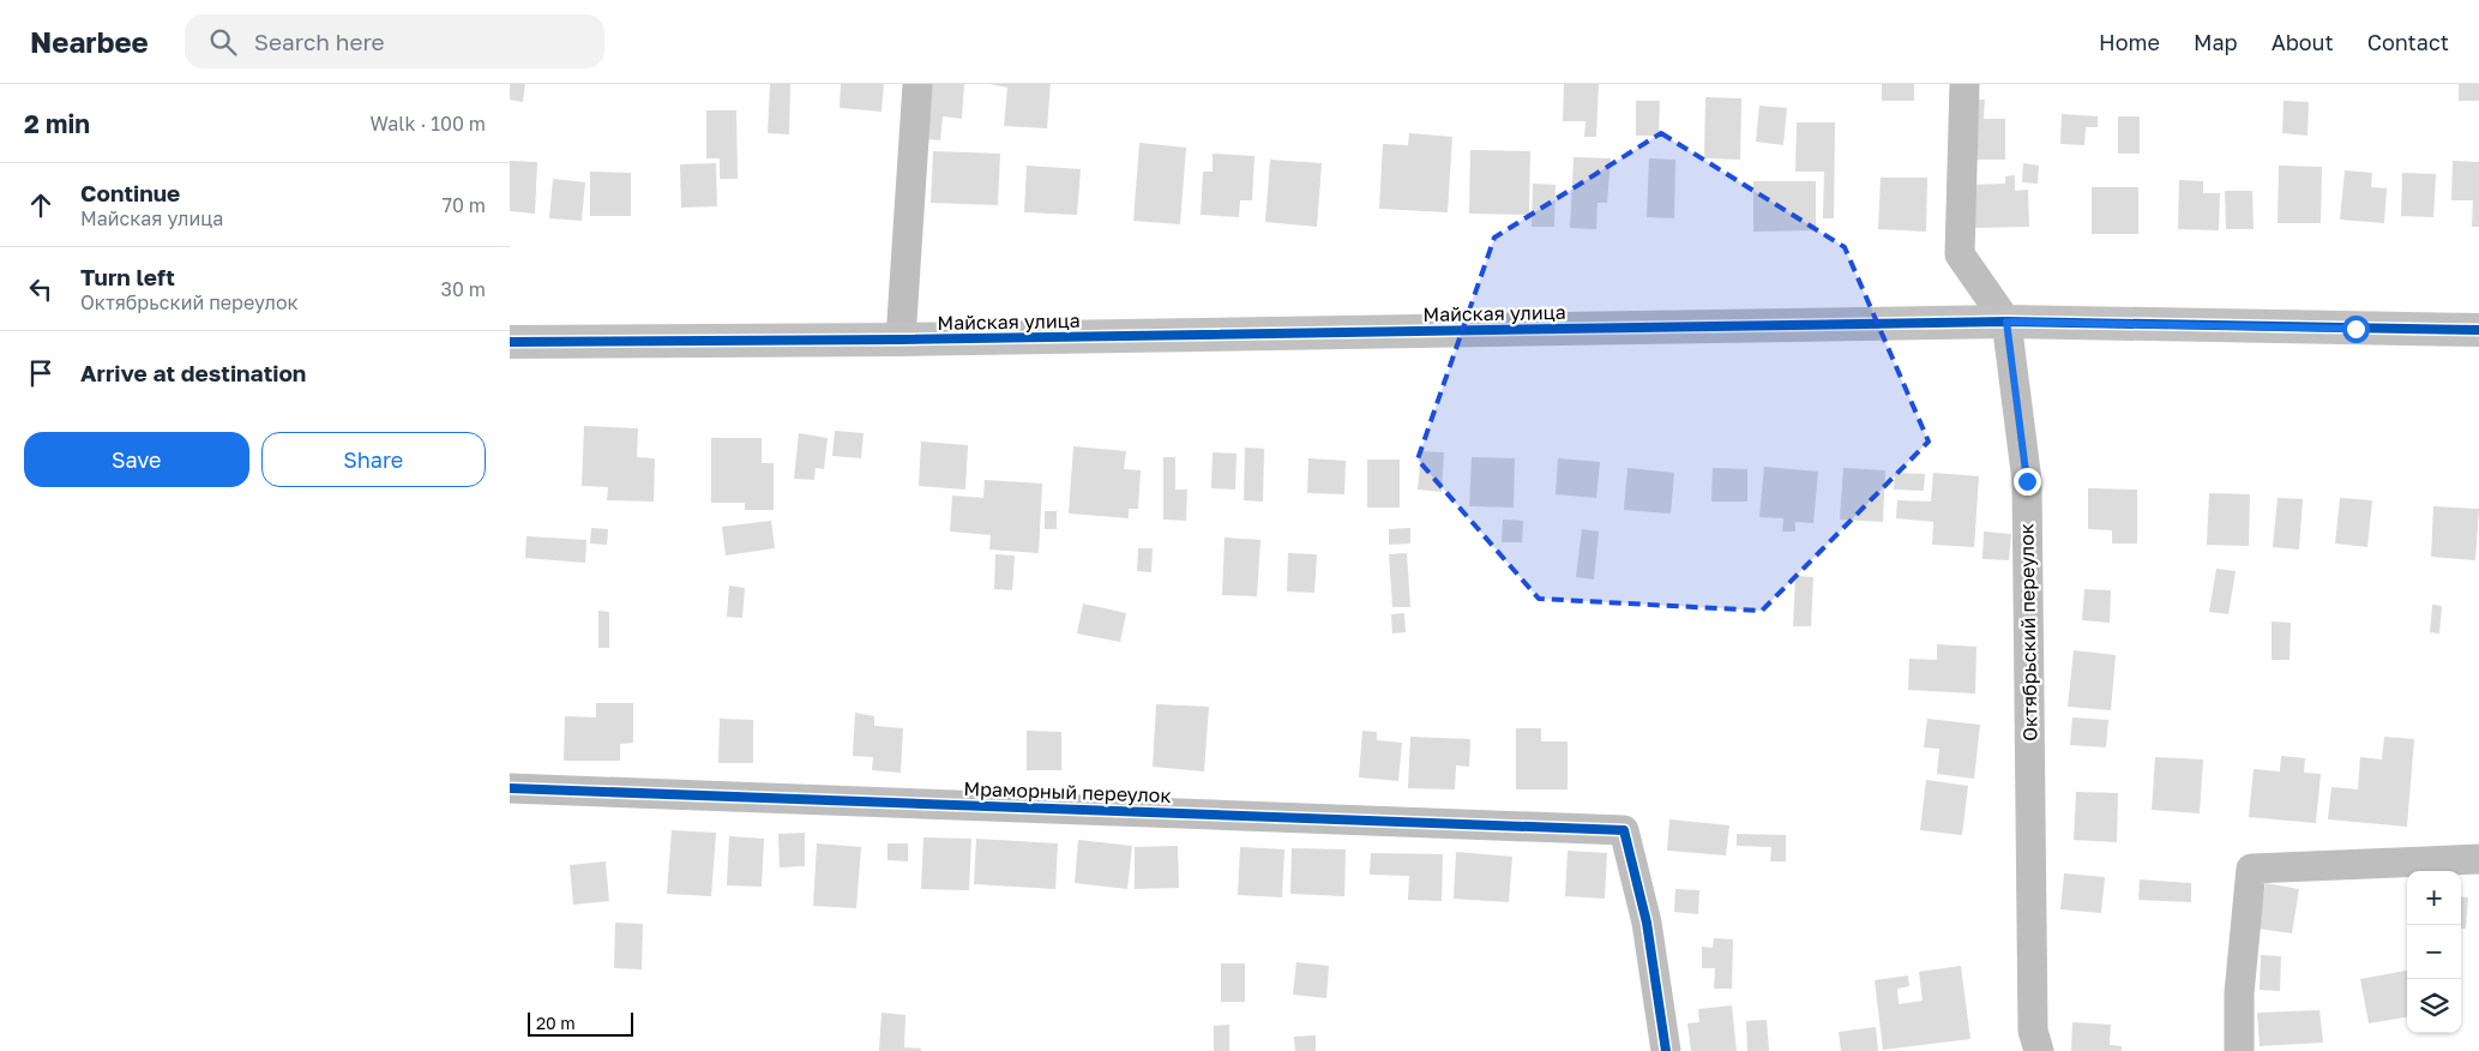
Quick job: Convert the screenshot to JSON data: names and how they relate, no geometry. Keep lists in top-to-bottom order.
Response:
{
  "streets": {
    "street": ["Майская улица", "Октябрьский переулок", "Мраморный переулок"]
  },
  "crossings": [
    ["Майская улица", "Октябрьский переулок"]
  ],
  "scale_bar": "20 m",
  "page": {
    "header": "Nearbee",
    "search": "Search here",
    "nav": [
      "Home",
      "Map",
      "About",
      "Contact"
    ],
    "heading": ["2 min", "Walk · 100 m"],
    "list": [
      ["Continue", "Майская улица", "70 m"],
      ["Turn left", "Октябрьский переулок", "30 m"],
      "Arrive at destination"
    ],
    "buttons": ["Save", "Share"],
    "map_buttons": ["+", "−"],
    "scale": "20 m"
  }
}
